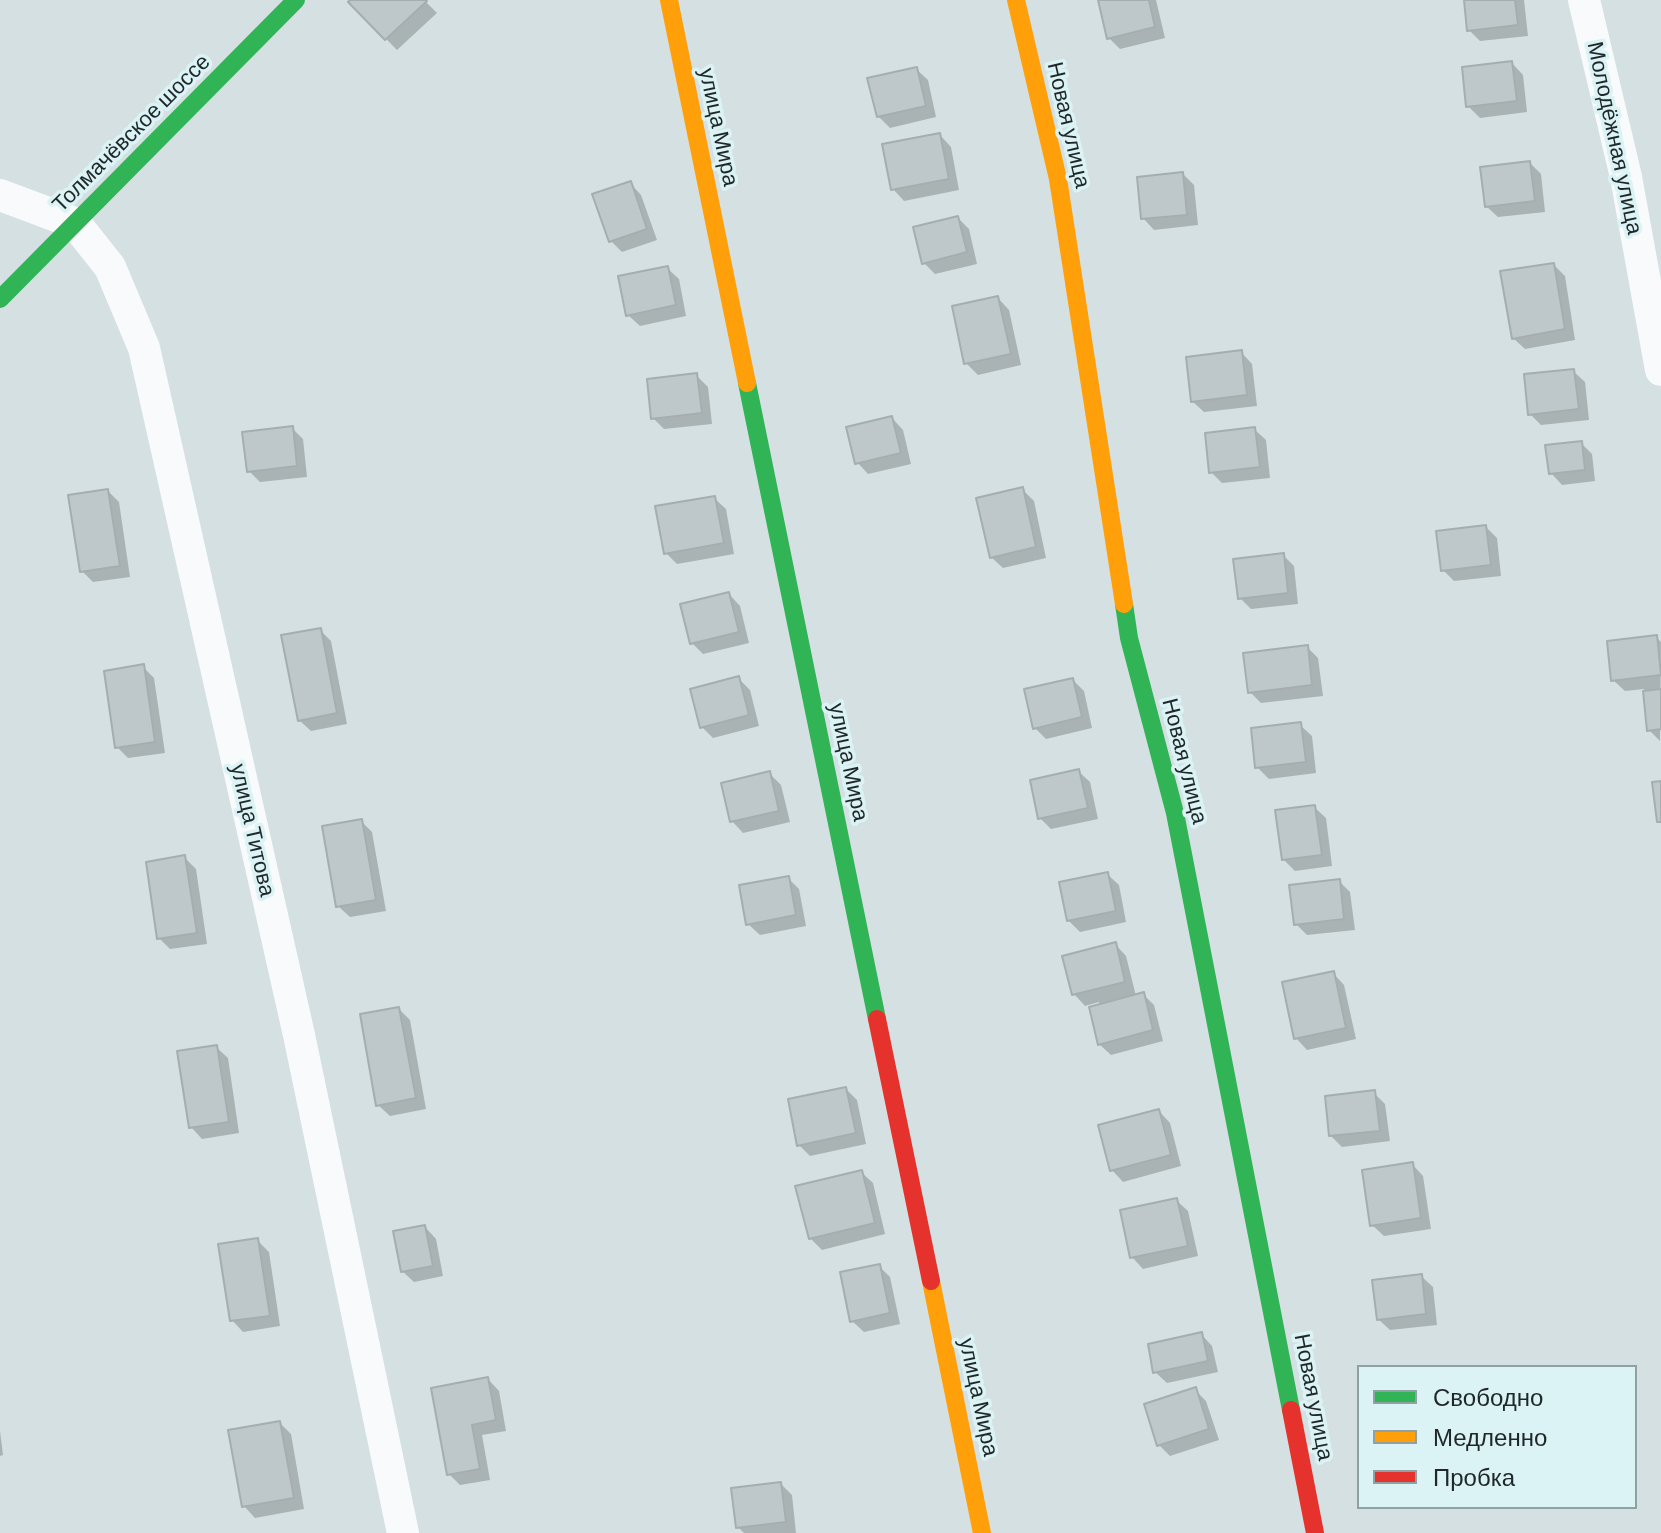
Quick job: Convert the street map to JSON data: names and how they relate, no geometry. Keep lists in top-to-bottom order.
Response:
{
  "streets": {
    "street": [
      "Новая улица",
      "улица Мира",
      "Толмачёвское шоссе",
      "Молодёжная улица",
      "улица Титова"
    ]
  },
  "crossings": [
    ["Толмачёвское шоссе", "улица Титова"]
  ],
  "legend": ["Свободно", "Медленно", "Пробка"]
}
